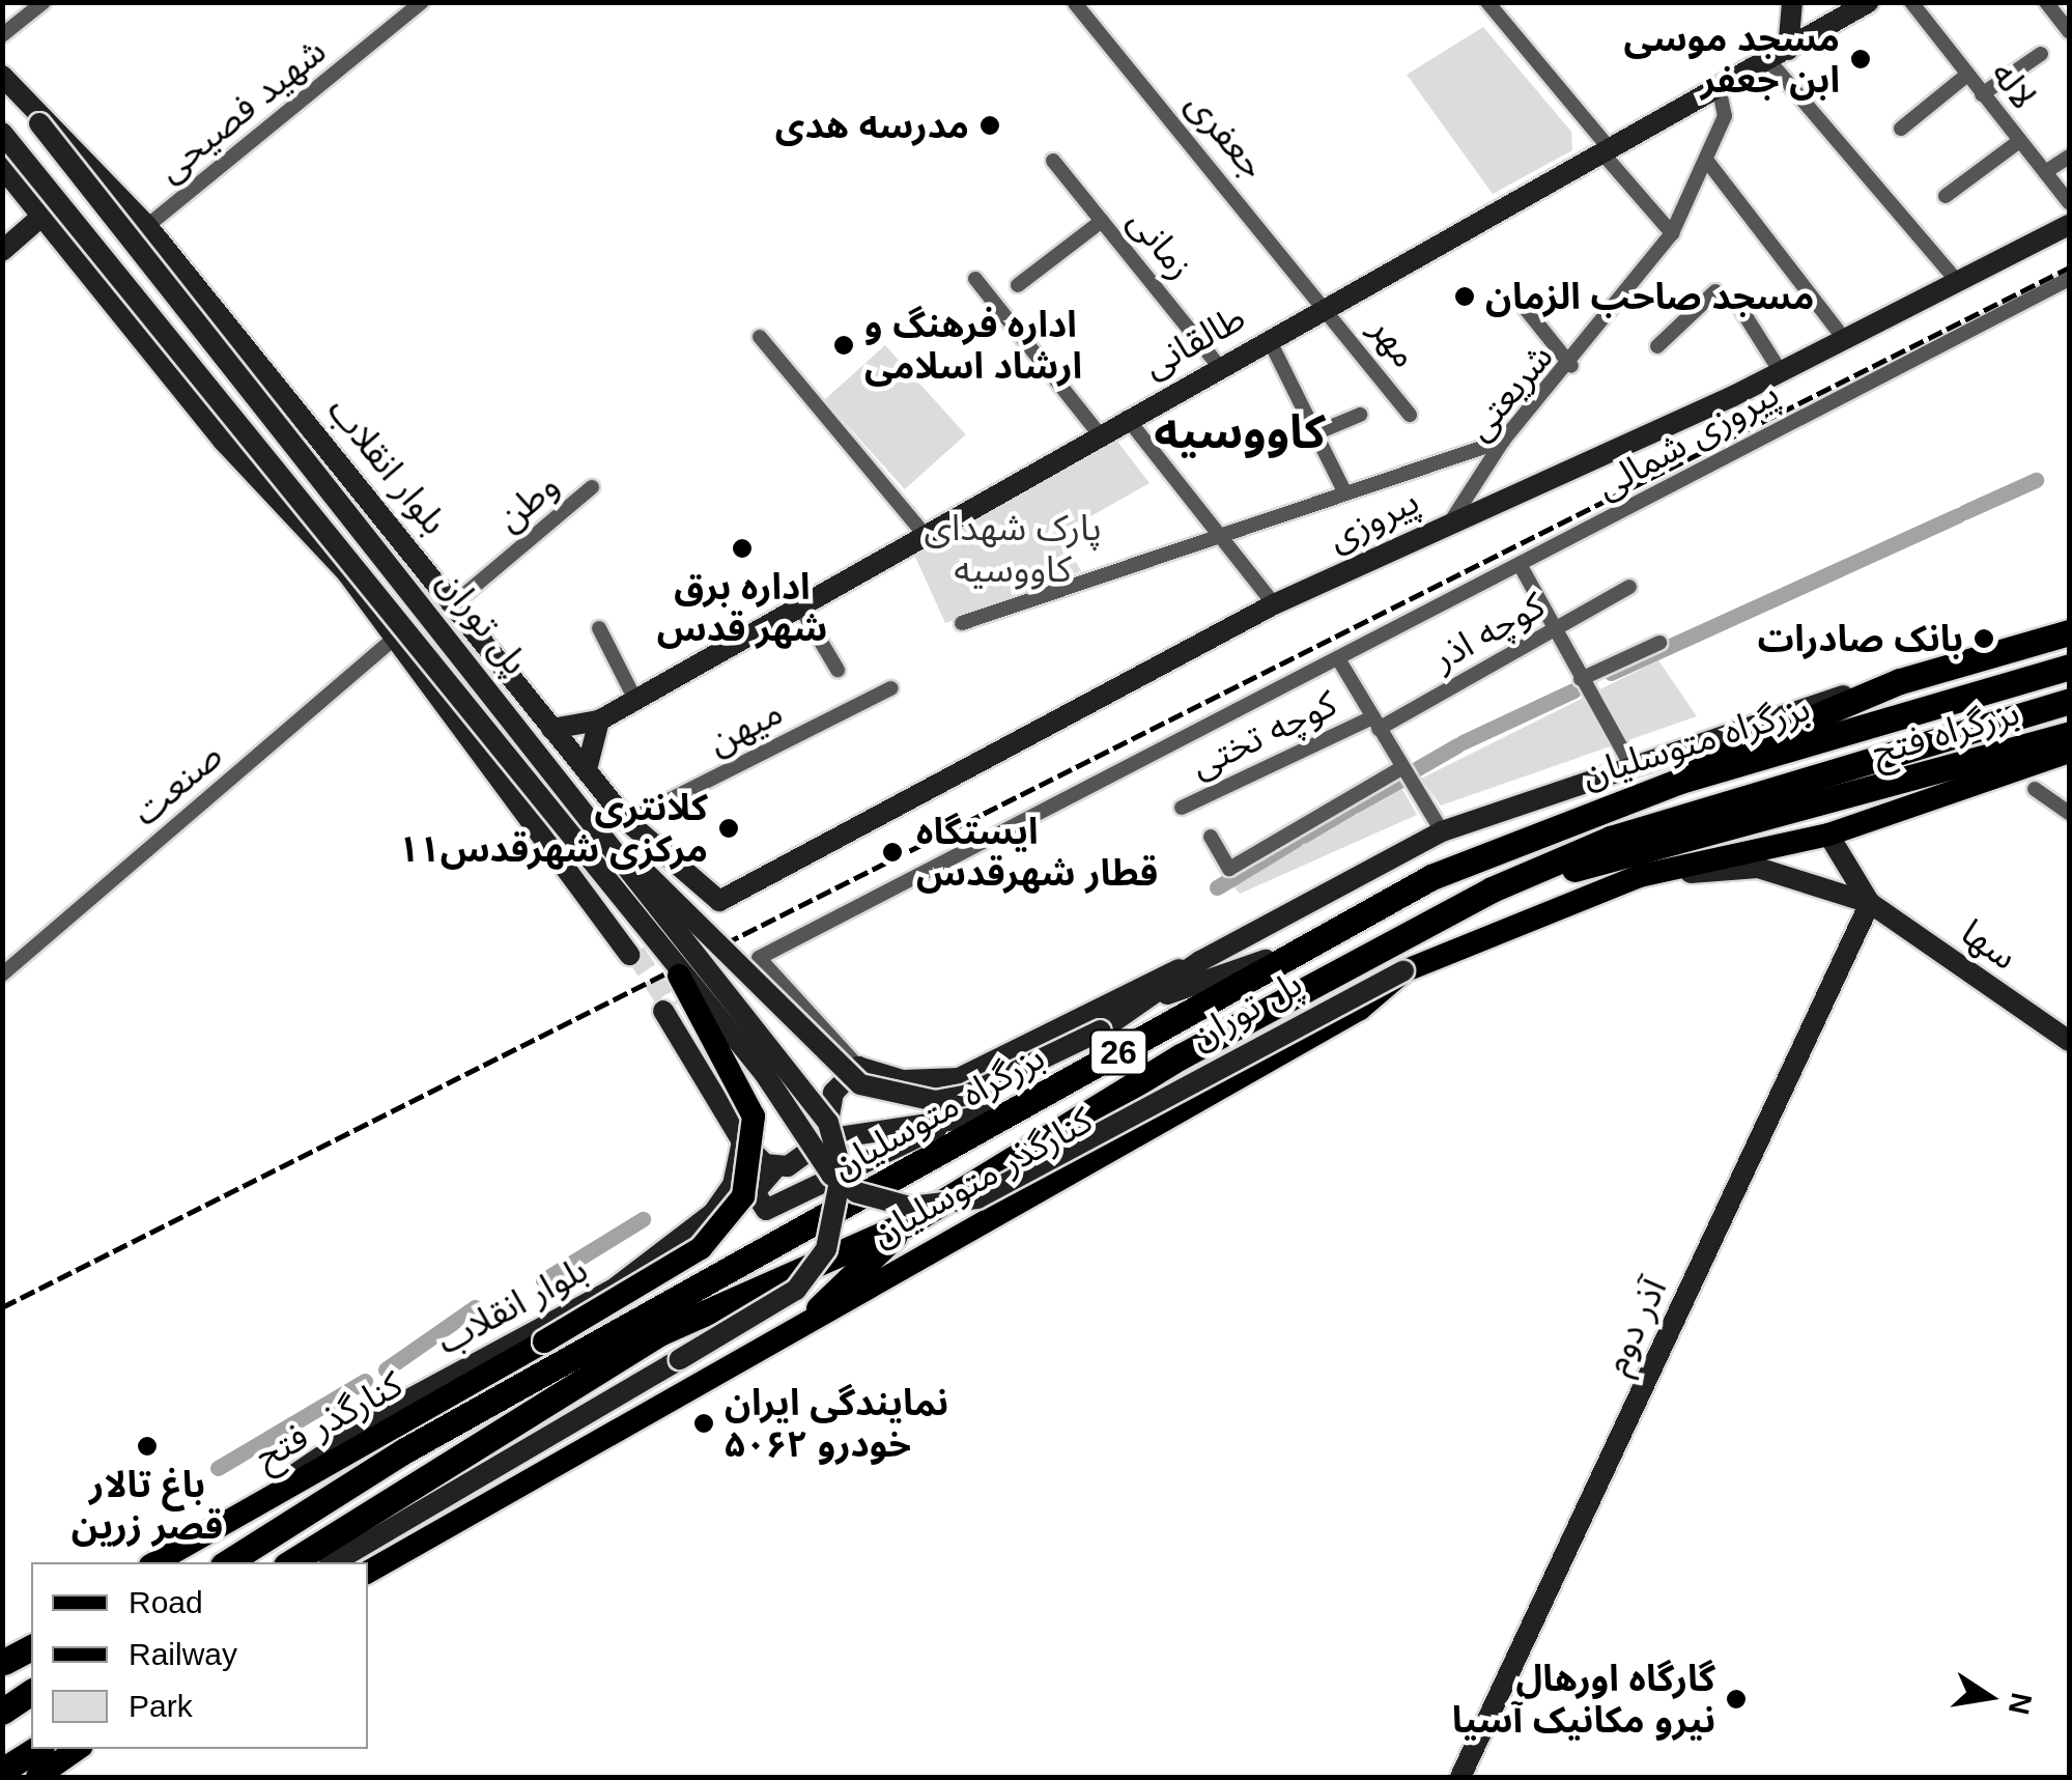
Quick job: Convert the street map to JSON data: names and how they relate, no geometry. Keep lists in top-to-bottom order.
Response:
{
  "streets": {
    "highway": ["بزرگراه فتح", "بزرگراه متوسلیان", "26"],
    "main road": ["پل توران", "کنارگذر متوسلیان", "کنارگذر فتح"],
    "street": [
      "لاله",
      "شهید فصیحی",
      "جعفری",
      "زمانی",
      "طالقانی",
      "مهر",
      "شریعتی",
      "پیروزی شمالی",
      "بلوار انقلاب",
      "وطن",
      "پیروزی",
      "کوچه اذر",
      "میهن",
      "کوچه تختی",
      "صنعت",
      "سها",
      "آذر دوم"
    ]
  },
  "crossings": [
    ["شهید فصیحی", "بلوار انقلاب"],
    ["جعفری", "طالقانی"],
    ["جعفری", "مهر"],
    ["زمانی", "طالقانی"],
    ["طالقانی", "مهر"],
    ["طالقانی", "شریعتی"],
    ["طالقانی", "بلوار انقلاب"],
    ["شریعتی", "پیروزی"],
    ["بلوار انقلاب", "وطن"],
    ["بلوار انقلاب", "پیروزی"],
    ["بلوار انقلاب", "پل توران"],
    ["بلوار انقلاب", "میهن"],
    ["بلوار انقلاب", "کنارگذر فتح"],
    ["پل توران", "کنارگذر متوسلیان"],
    ["پل توران", "کنارگذر فتح"],
    ["کوچه اذر", "کوچه تختی"],
    ["بزرگراه فتح", "بزرگراه متوسلیان"],
    ["سها", "کنارگذر متوسلیان"],
    ["سها", "آذر دوم"]
  ],
  "districts": ["کاووسیه"],
  "parks": ["پارک شهدای کاووسیه"],
  "places": [
    "مسجد موسی ابن جعفر",
    "مدرسه هدی",
    "مسجد صاحب الزمان",
    "اداره فرهنگ و ارشاد اسلامی",
    "اداره برق شهر قدس",
    "بانک صادرات",
    "کلانتری ۱۱مرکزی شهرقدس",
    "ایستگاه قطار شهرقدس",
    "نمایندگی ایران خودرو ۵۰۶۲",
    "باغ تالار قصر زرین",
    "گارگاه اورهال نیرو مکانیک آسیا"
  ],
  "legend": ["Road", "Railway", "Park"],
  "north": "right"
}
